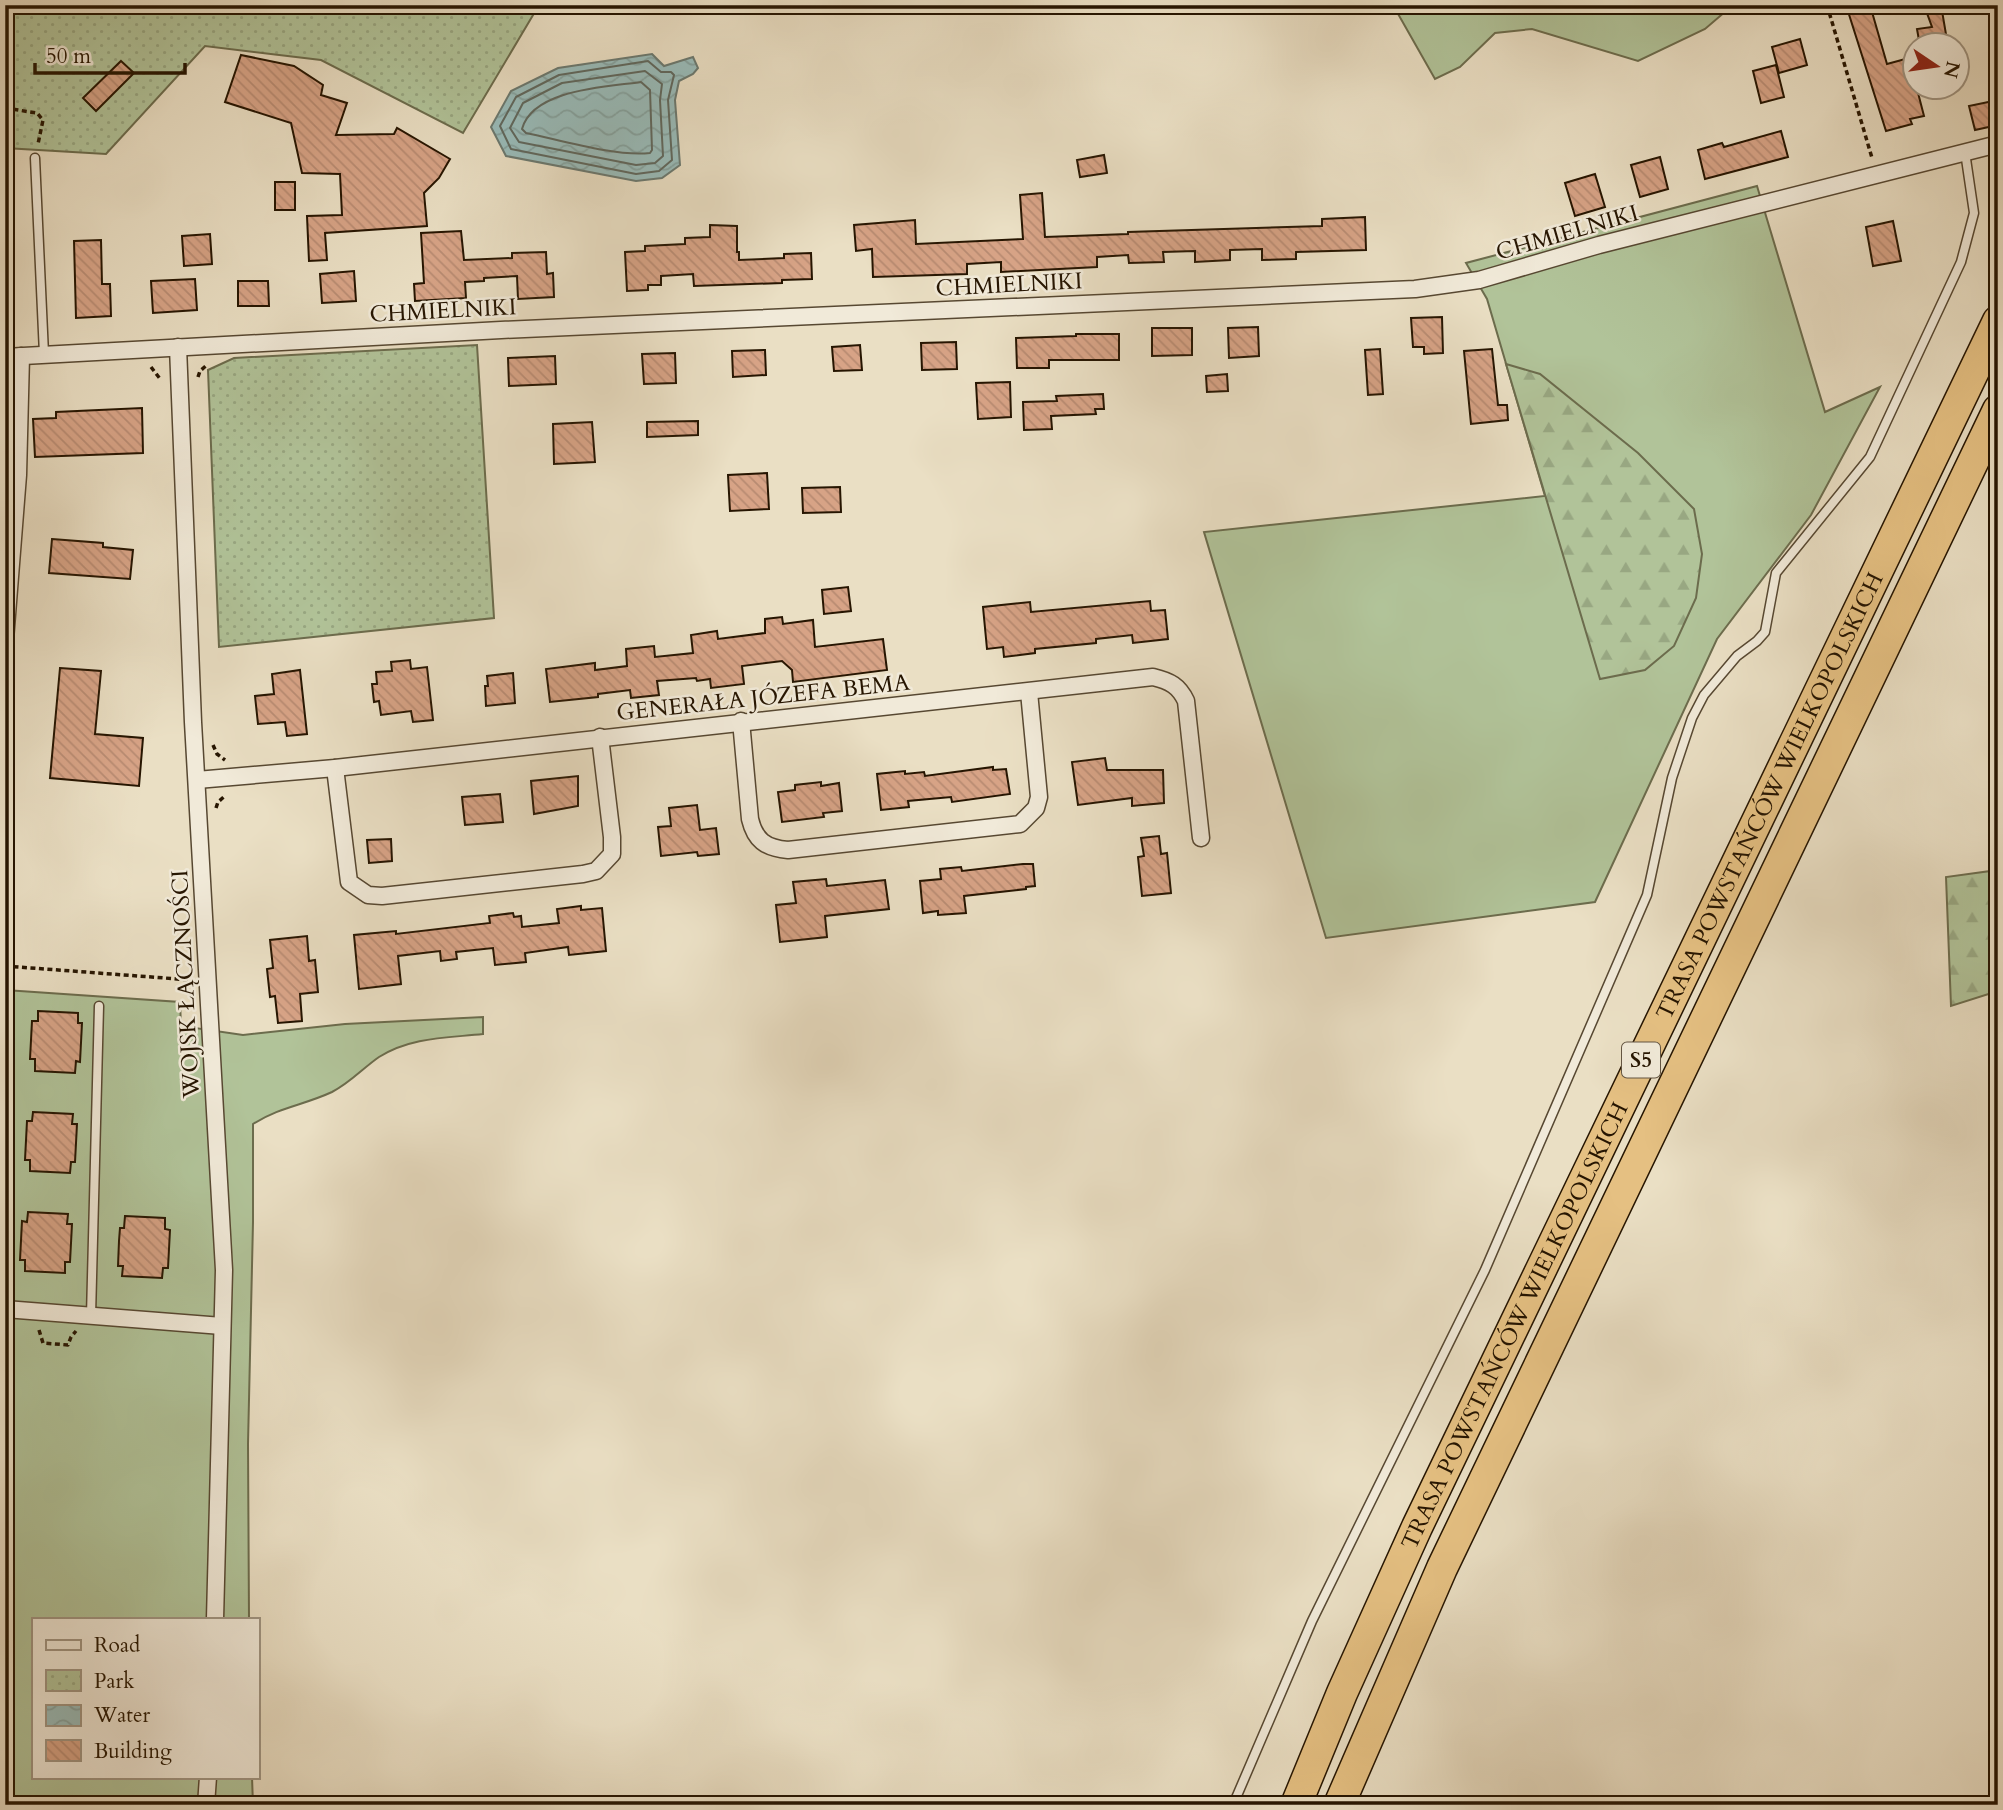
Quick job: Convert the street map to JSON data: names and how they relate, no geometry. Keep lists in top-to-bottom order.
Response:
{
  "streets": {
    "highway": ["TRASA POWSTAŃCÓW WIELKOPOLSKICH", "S5"],
    "street": ["CHMIELNIKI", "GENERAŁA JÓZEFA BEMA", "WOJSK ŁĄCZNOŚCI"]
  },
  "crossings": [
    ["CHMIELNIKI", "WOJSK ŁĄCZNOŚCI"],
    ["GENERAŁA JÓZEFA BEMA", "WOJSK ŁĄCZNOŚCI"]
  ],
  "legend": [
    "Road",
    "Park",
    "Water",
    "Building"
  ],
  "scale_bar": "50 m",
  "north": "right"
}
